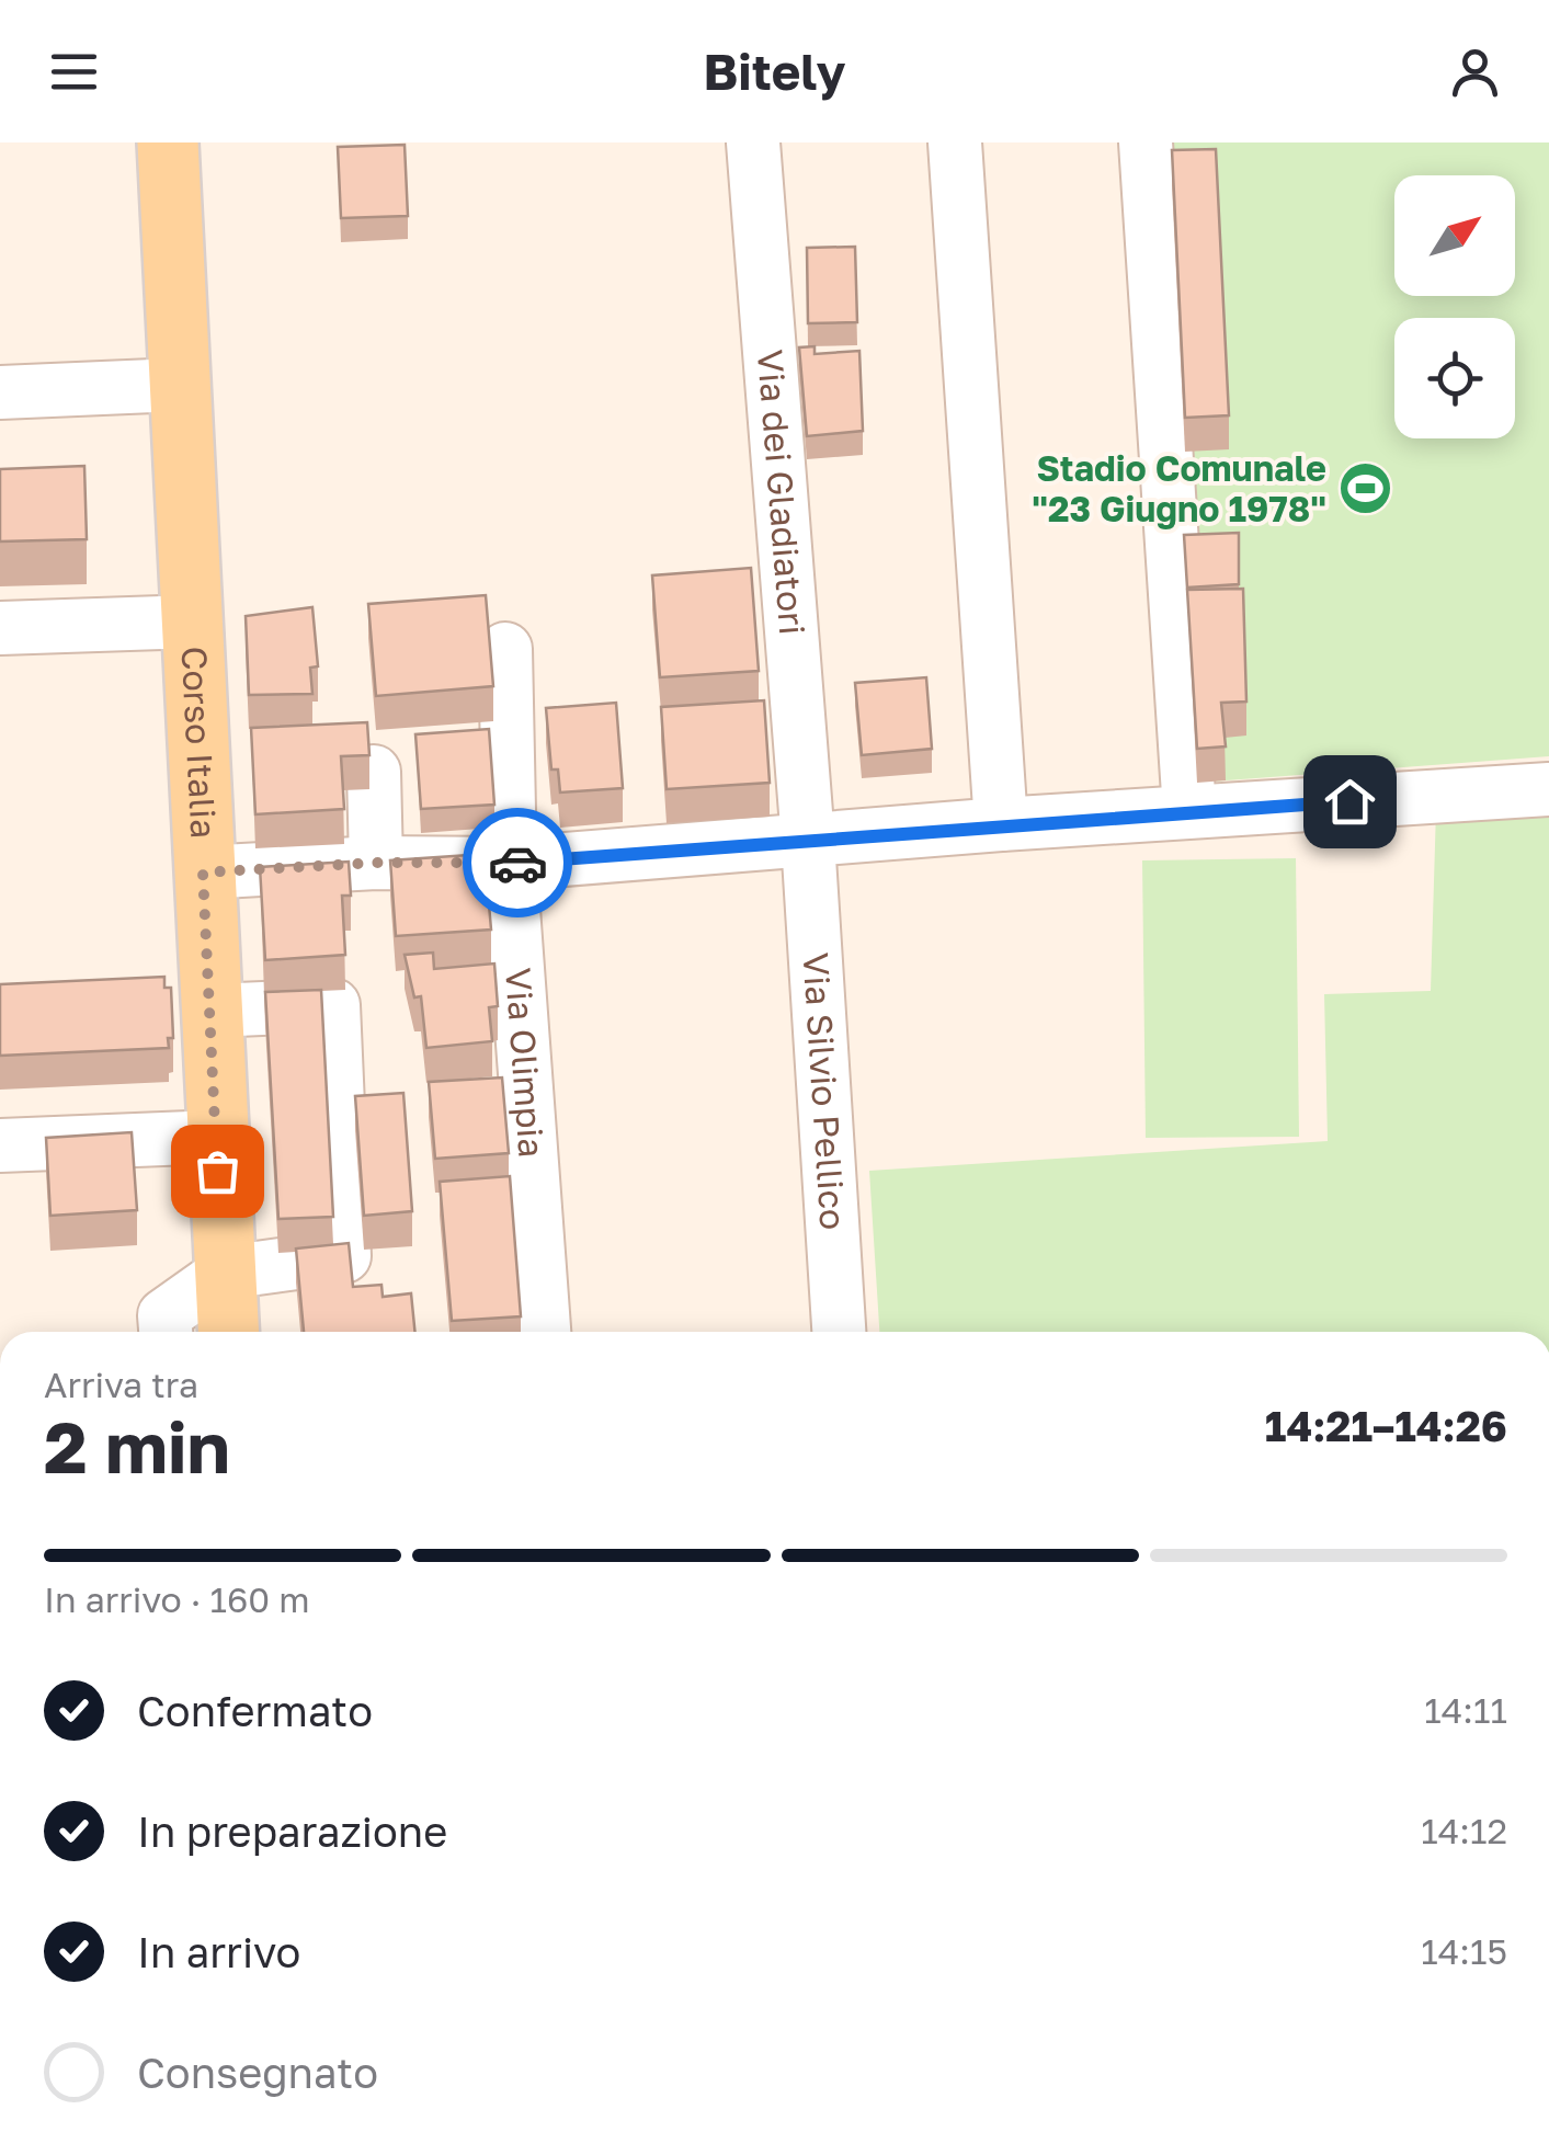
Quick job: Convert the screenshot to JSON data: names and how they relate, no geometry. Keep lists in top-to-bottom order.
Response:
{
  "streets": {
    "main road": ["Corso Italia"],
    "street": ["Via dei Gladiatori", "Via Olimpia", "Via Silvio Pellico"]
  },
  "crossings": [
    ["Via dei Gladiatori", "Via Silvio Pellico"]
  ],
  "places": {
    "sports": ["Stadio Comunale \"23 Giugno 1978\""]
  },
  "north": "top right",
  "page": {
    "header": "Bitely",
    "heading": ["2 min", "Arriva tra", "14:21–14:26"],
    "bar": "In arrivo · 160 m",
    "list": [
      ["Confermato", "14:11"],
      ["In preparazione", "14:12"],
      ["In arrivo", "14:15"],
      "Consegnato"
    ]
  }
}
